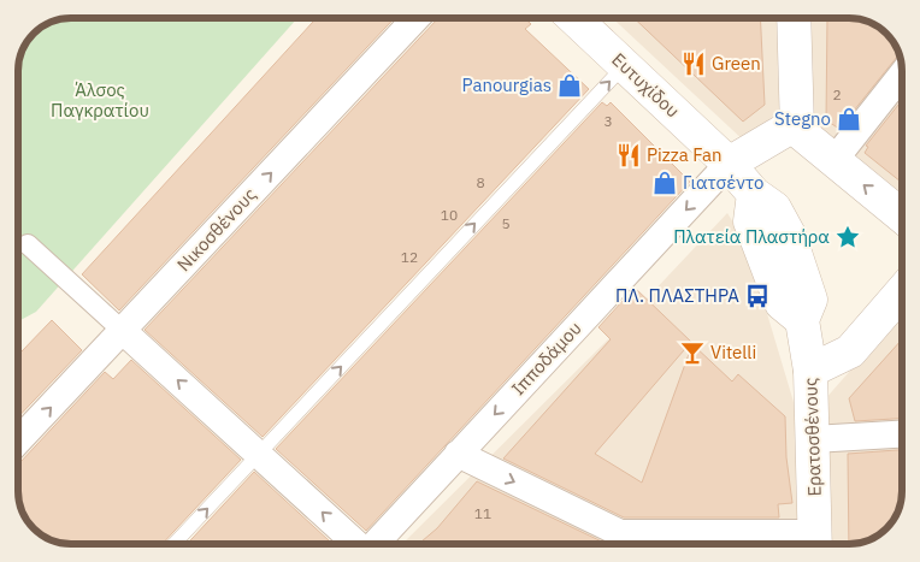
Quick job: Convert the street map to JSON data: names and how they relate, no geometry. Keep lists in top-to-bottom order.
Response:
{
  "streets": {
    "main road": ["Ευτυχίδου", "Ερατοσθένους"],
    "street": ["Νικοσθένους", "Ιπποδάμου"]
  },
  "crossings": [
    ["Ευτυχίδου", "Ιπποδάμου"],
    ["Ευτυχίδου", "Ερατοσθένους"],
    ["Ιπποδάμου", "Ερατοσθένους"]
  ],
  "one_way": ["Νικοσθένους", "Ιπποδάμου"],
  "parks": ["Άλσος Παγκρατίου"],
  "places": {
    "restaurant": ["Green", "Pizza Fan"],
    "shop": ["Panourgias", "Stegno", "Γιατσέντο"],
    "place": ["Πλατεία Πλαστήρα"],
    "bus stop": ["ΠΛ. ΠΛΑΣΤΗΡΑ"],
    "bar": ["Vitelli"]
  },
  "house_numbers": [
    "2",
    "3",
    "8",
    "10",
    "5",
    "12",
    "11"
  ]
}
